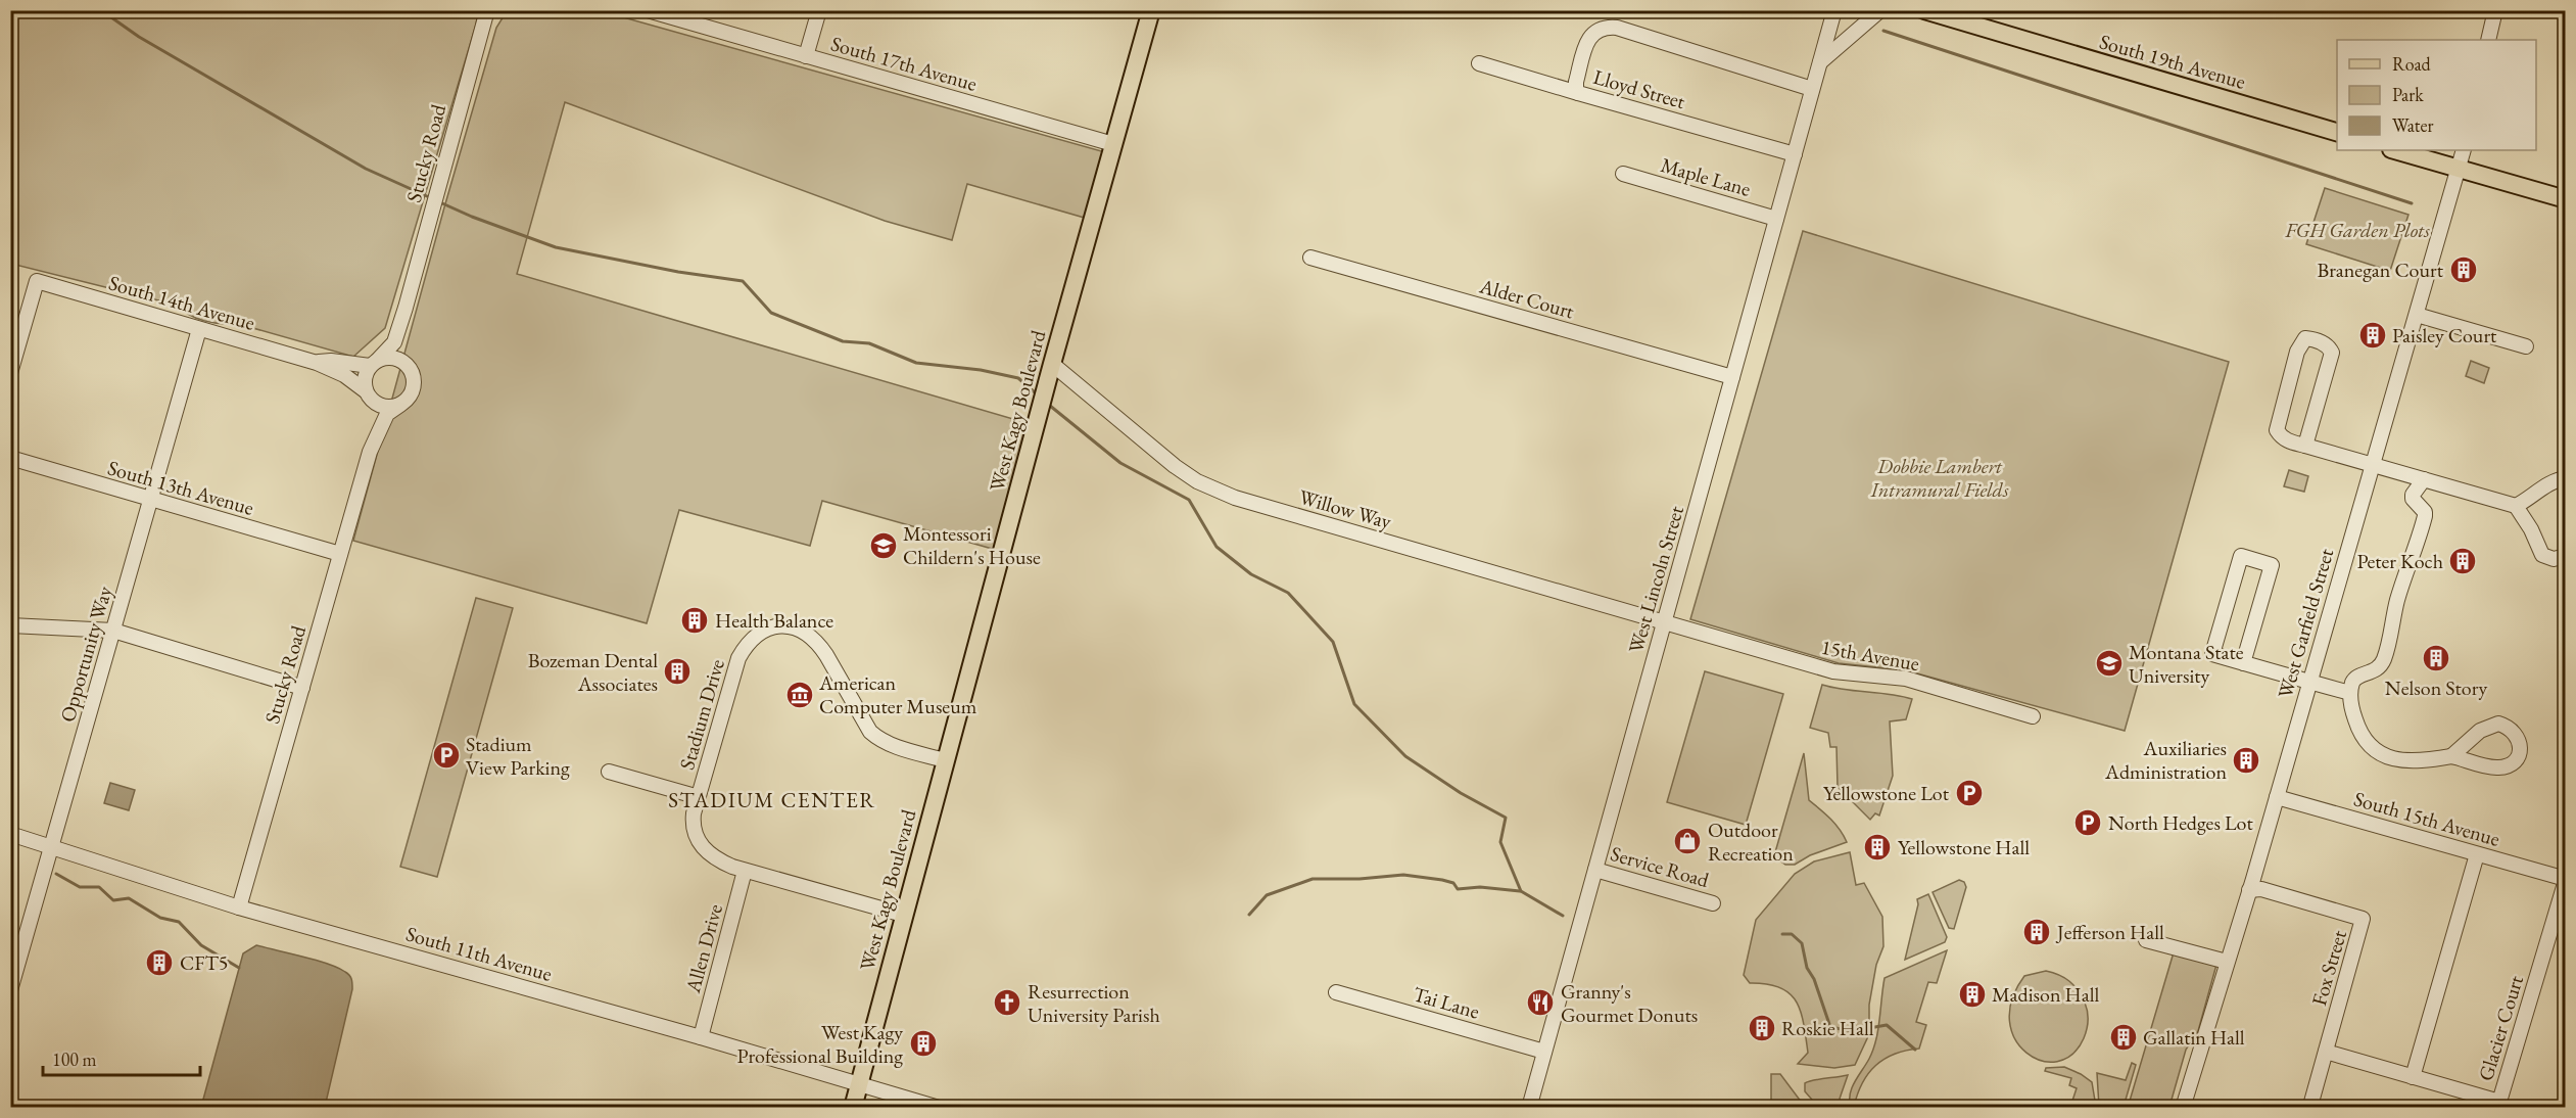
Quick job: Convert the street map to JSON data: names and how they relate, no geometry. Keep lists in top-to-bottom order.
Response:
{
  "streets": {
    "main road": ["South 19th Avenue", "West Kagy Boulevard"],
    "street": [
      "South 17th Avenue",
      "Lloyd Street",
      "Stucky Road",
      "Maple Lane",
      "Alder Court",
      "South 14th Avenue",
      "South 13th Avenue",
      "Willow Way",
      "West Lincoln Street",
      "West Garfield Street",
      "Opportunity Way",
      "15th Avenue",
      "Stadium Drive",
      "South 15th Avenue",
      "Service Road",
      "Allen Drive",
      "South 11th Avenue",
      "Fox Street",
      "Tai Lane",
      "Glacier Court"
    ]
  },
  "crossings": [
    ["South 17th Avenue", "West Kagy Boulevard"],
    ["Lloyd Street", "West Lincoln Street"],
    ["Stucky Road", "South 14th Avenue"],
    ["Stucky Road", "South 13th Avenue"],
    ["Stucky Road", "South 11th Avenue"],
    ["Maple Lane", "West Lincoln Street"],
    ["Alder Court", "West Lincoln Street"],
    ["South 14th Avenue", "Opportunity Way"],
    ["West Kagy Boulevard", "Willow Way"],
    ["West Kagy Boulevard", "Stadium Drive"],
    ["West Kagy Boulevard", "South 11th Avenue"],
    ["South 13th Avenue", "Opportunity Way"],
    ["Willow Way", "West Lincoln Street"],
    ["Willow Way", "15th Avenue"],
    ["West Lincoln Street", "15th Avenue"],
    ["West Lincoln Street", "Service Road"],
    ["West Lincoln Street", "Tai Lane"],
    ["West Garfield Street", "South 15th Avenue"],
    ["West Garfield Street", "Fox Street"],
    ["Opportunity Way", "South 11th Avenue"],
    ["Stadium Drive", "Allen Drive"],
    ["South 15th Avenue", "Glacier Court"],
    ["Allen Drive", "South 11th Avenue"],
    ["Fox Street", "Glacier Court"]
  ],
  "districts": ["STADIUM CENTER"],
  "parks": ["FGH Garden Plots", "Dobbie Lambert Intramural Fields"],
  "places": {
    "building": [
      "Branegan Court",
      "Paisley Court",
      "Peter Koch",
      "Health Balance",
      "Nelson Story",
      "Bozeman Dental Associates",
      "Auxiliaries Administration",
      "Yellowstone Hall",
      "Jefferson Hall",
      "CFT5",
      "Madison Hall",
      "Roskie Hall",
      "Gallatin Hall",
      "West Kagy Professional Building"
    ],
    "school or university": ["Montessori Childern's House", "Montana State University"],
    "museum": ["American Computer Museum"],
    "parking": ["Stadium View Parking", "Yellowstone Lot", "North Hedges Lot"],
    "shop": ["Outdoor Recreation"],
    "church": ["Resurrection University Parish"],
    "restaurant": ["Granny's Gourmet Donuts"]
  },
  "legend": ["Road", "Park", "Water"],
  "scale_bar": "100 m"
}
